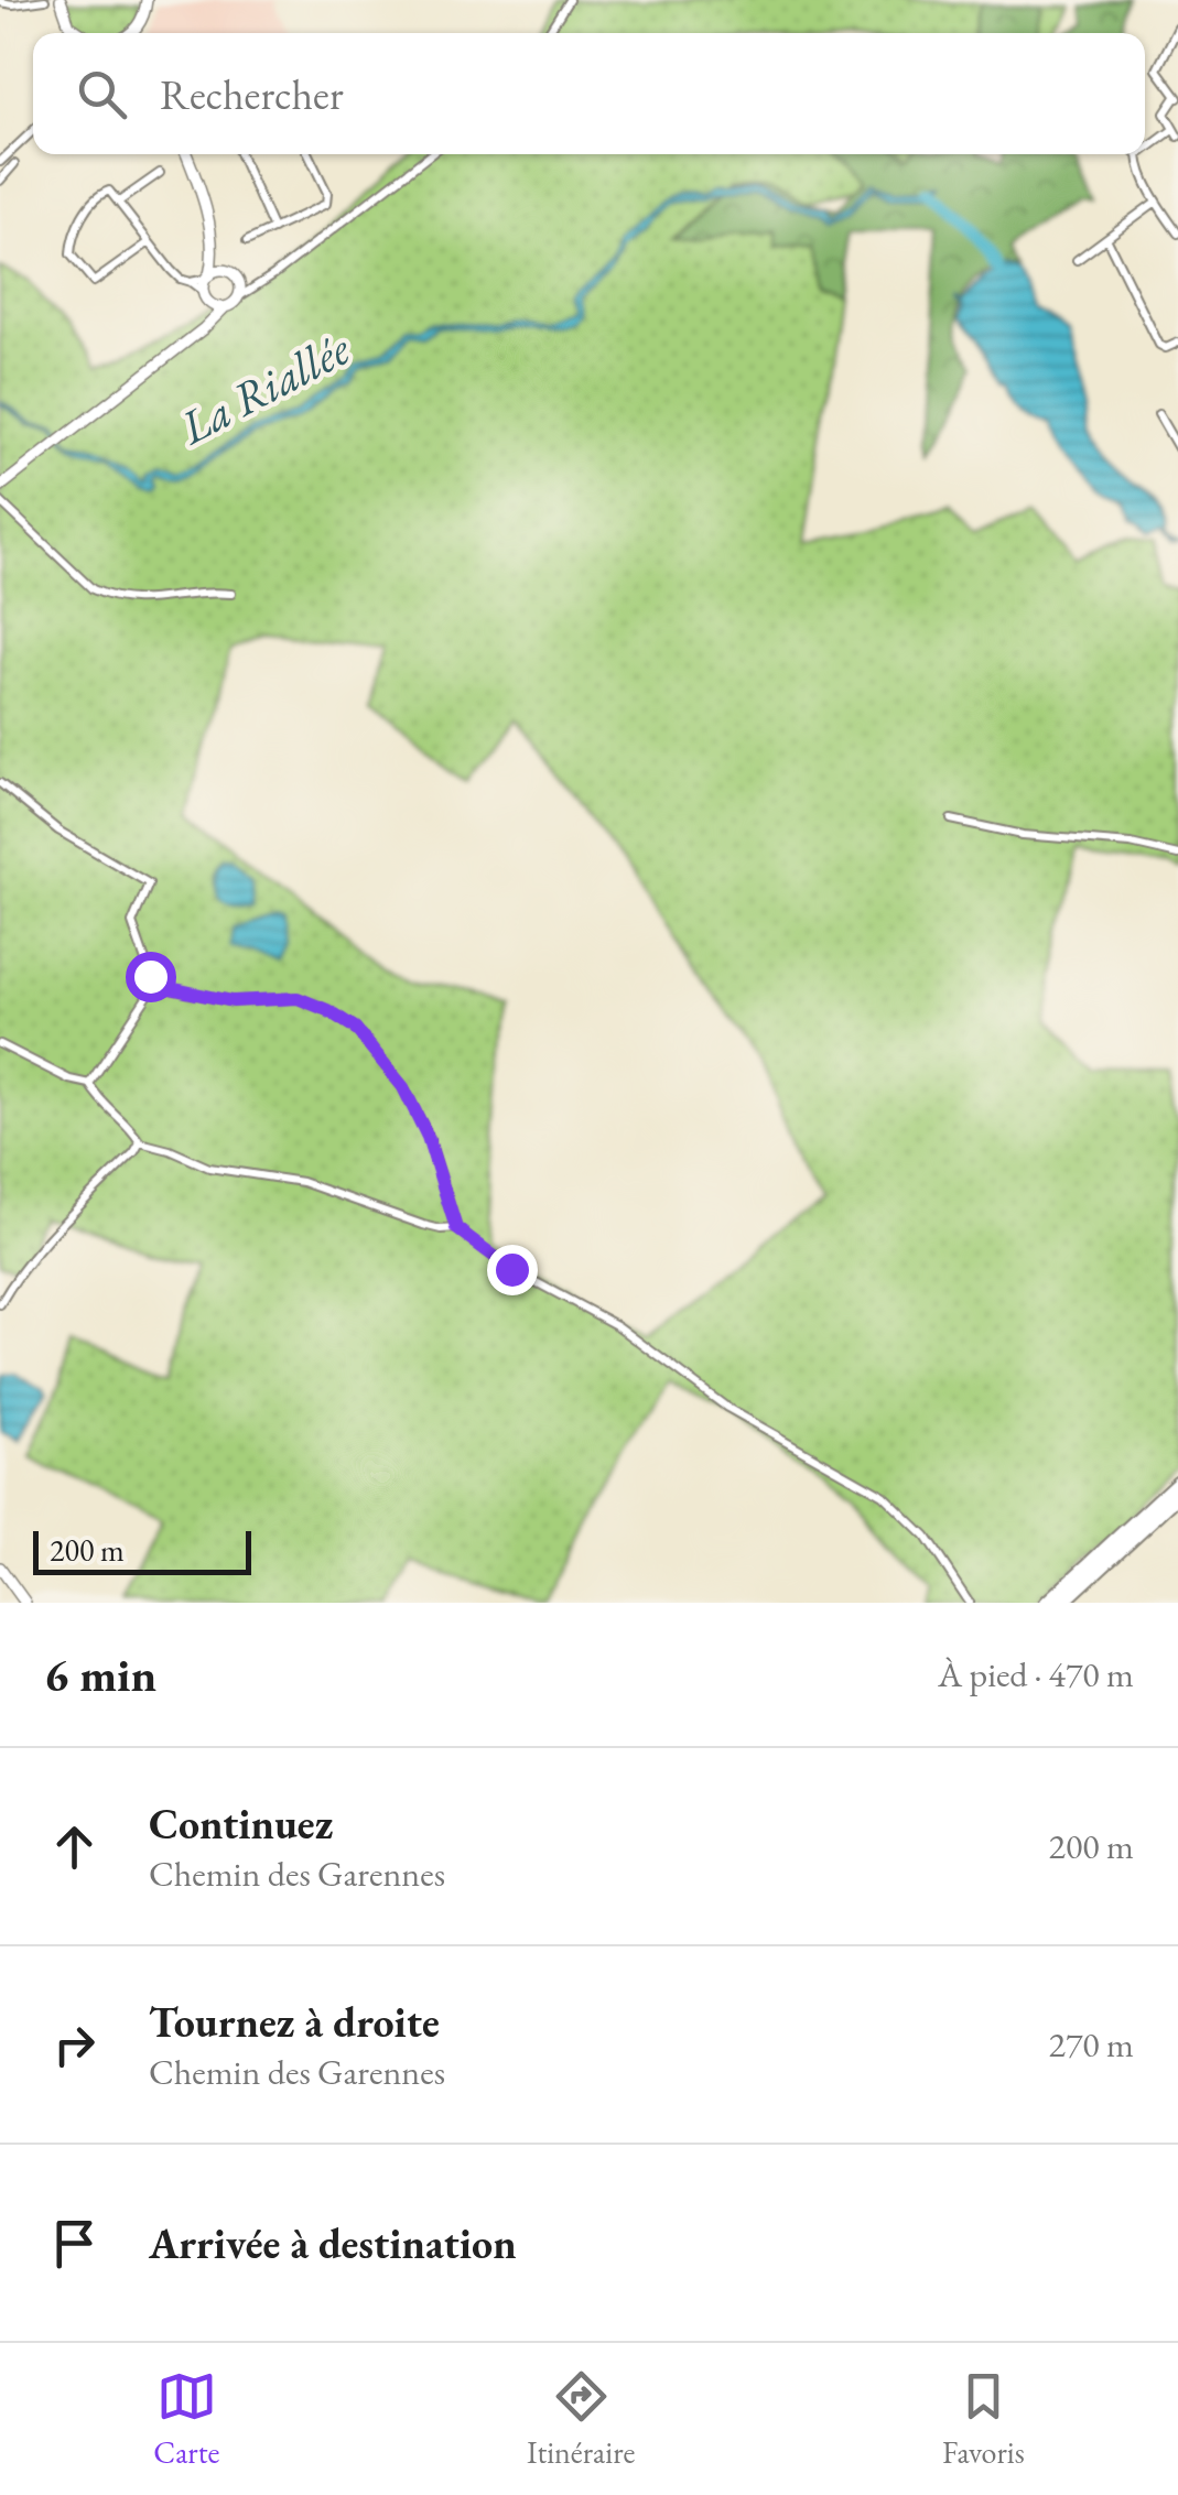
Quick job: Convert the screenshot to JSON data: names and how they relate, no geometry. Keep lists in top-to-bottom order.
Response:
{
  "water": ["La Riallée"],
  "scale_bar": "200 m",
  "page": {
    "search": "Rechercher",
    "scale": "200 m",
    "heading": ["6 min", "À pied · 470 m"],
    "list": [
      ["Continuez", "Chemin des Garennes", "200 m"],
      ["Tournez à droite", "Chemin des Garennes", "270 m"],
      "Arrivée à destination"
    ],
    "nav": ["Carte", "Itinéraire", "Favoris"]
  }
}
